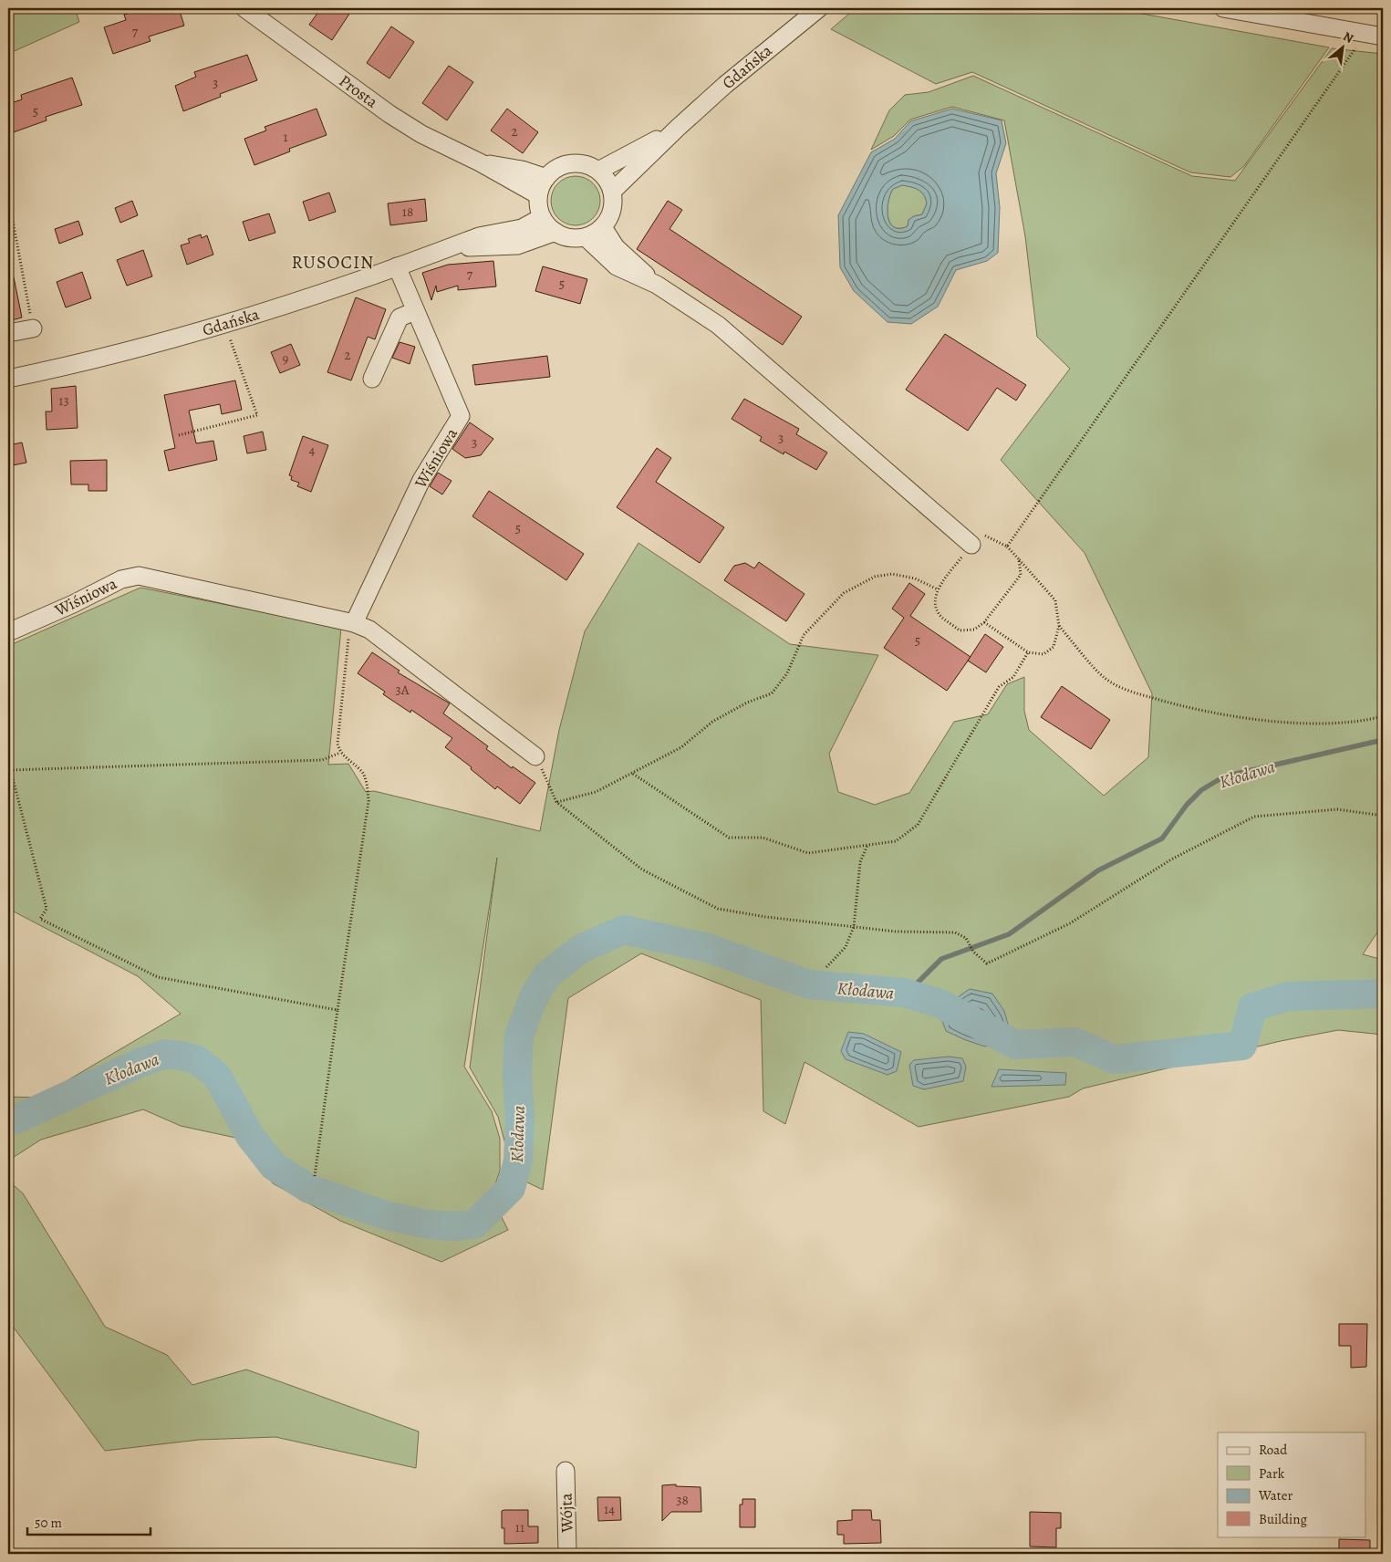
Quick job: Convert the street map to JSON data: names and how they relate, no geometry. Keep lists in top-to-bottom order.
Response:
{
  "streets": {
    "street": [
      "Gdańska",
      "Prosta",
      "Wiśniowa",
      "Wójta"
    ]
  },
  "crossings": [
    ["Gdańska", "Prosta"],
    ["Gdańska", "Wiśniowa"]
  ],
  "districts": ["RUSOCIN"],
  "water": ["Kłodawa"],
  "house_numbers": [
    "7",
    "3",
    "5",
    "2",
    "1",
    "18",
    "7",
    "5",
    "2",
    "9",
    "13",
    "3",
    "3",
    "4",
    "5",
    "5",
    "3A",
    "38",
    "14",
    "11"
  ],
  "legend": [
    "Road",
    "Park",
    "Water",
    "Building"
  ],
  "scale_bar": "50 m",
  "north": "top right"
}
